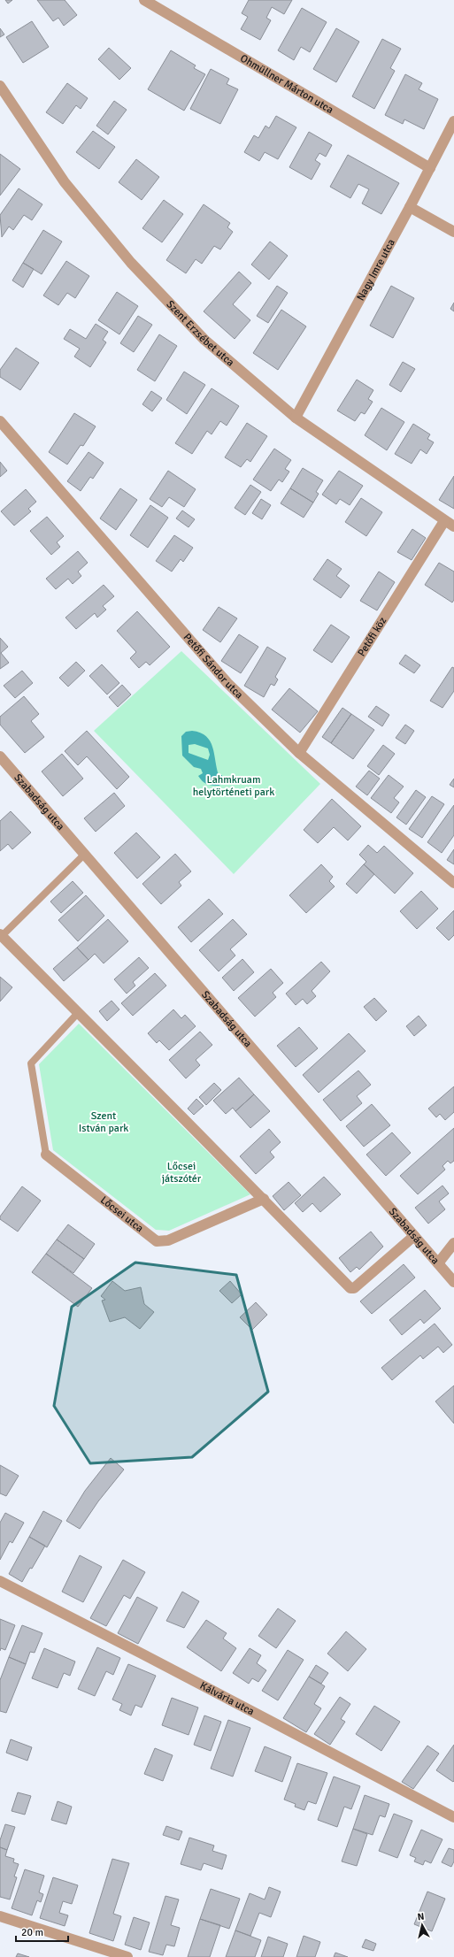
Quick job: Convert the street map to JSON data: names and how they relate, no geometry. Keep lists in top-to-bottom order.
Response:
{
  "streets": {
    "street": [
      "Ohmüllner Márton utca",
      "Nagy Imre utca",
      "Szent Erzsébet utca",
      "Petőfi köz",
      "Petőfi Sándor utca",
      "Szabadság utca",
      "Lőcsei utca",
      "Kálvária utca"
    ]
  },
  "crossings": [
    ["Ohmüllner Márton utca", "Nagy Imre utca"],
    ["Nagy Imre utca", "Szent Erzsébet utca"],
    ["Szent Erzsébet utca", "Petőfi köz"],
    ["Petőfi köz", "Petőfi Sándor utca"]
  ],
  "parks": ["Lahmkruam helytörténeti park", "Szent István park", "Lőcsei játszótér"],
  "scale_bar": "20 m",
  "north": "top"
}
